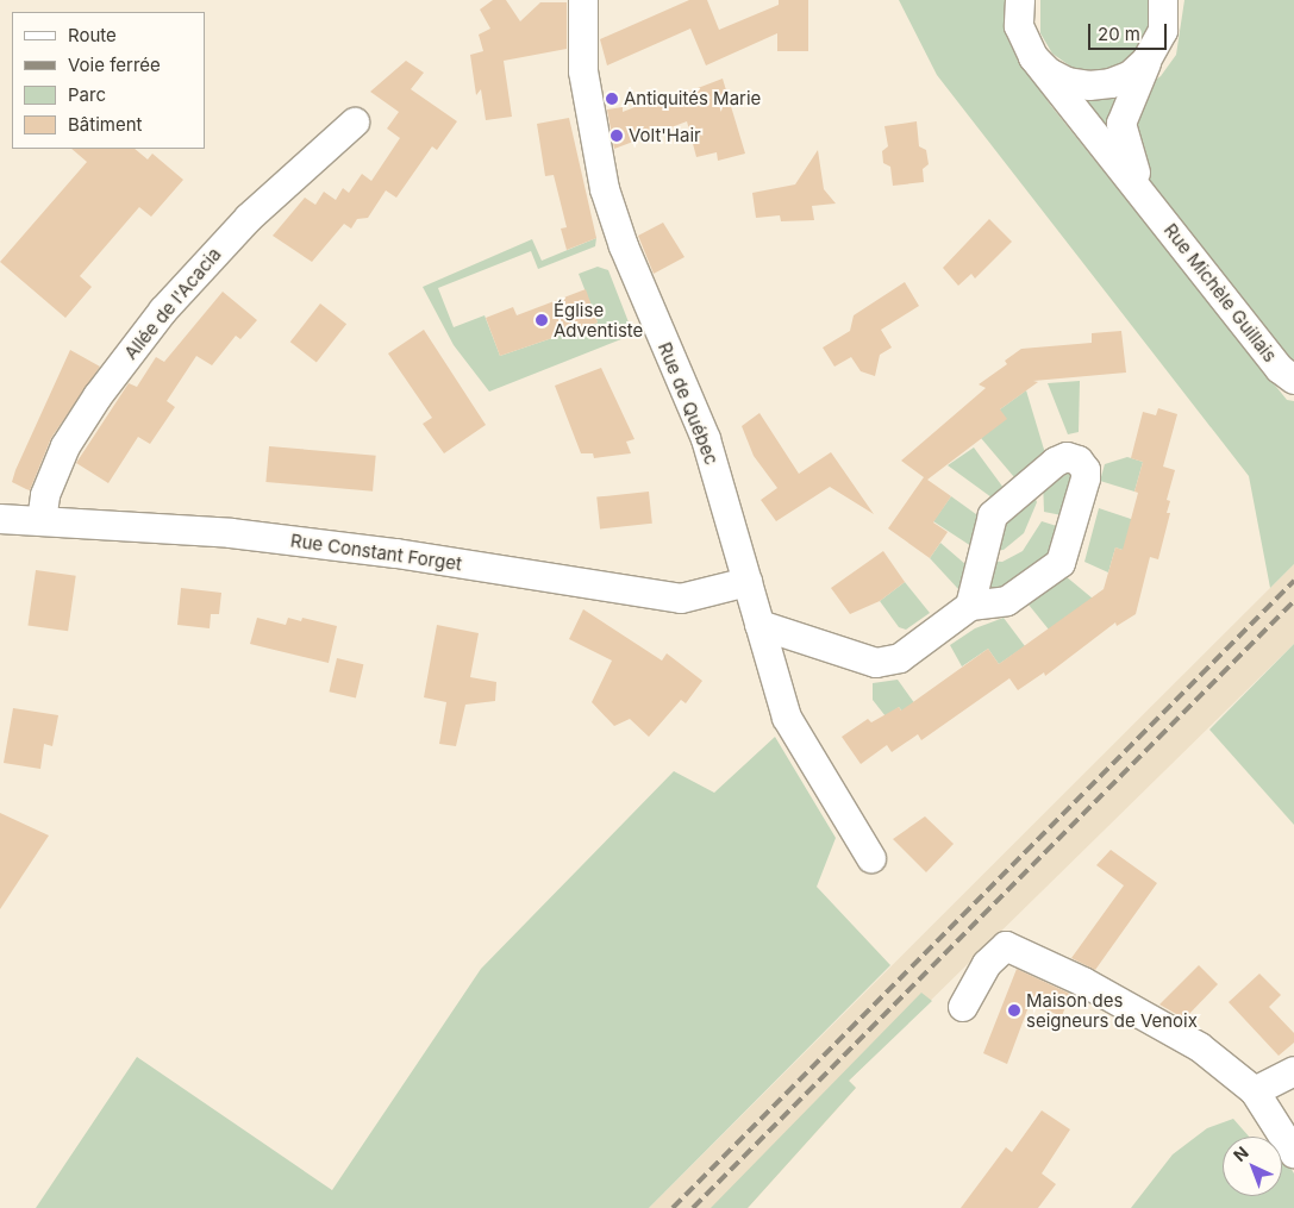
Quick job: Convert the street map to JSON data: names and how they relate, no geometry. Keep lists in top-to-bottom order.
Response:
{
  "streets": {
    "street": [
      "Rue Michèle Guillais",
      "Allée de l'Acacia",
      "Rue de Québec",
      "Rue Constant Forget"
    ]
  },
  "crossings": [
    ["Allée de l'Acacia", "Rue Constant Forget"],
    ["Rue de Québec", "Rue Constant Forget"]
  ],
  "places": [
    "Antiquités Marie",
    "Volt'Hair",
    "Église Adventiste",
    "Maison des seigneurs de Venoix"
  ],
  "legend": [
    "Route",
    "Voie ferrée",
    "Parc",
    "Bâtiment"
  ],
  "scale_bar": "20 m",
  "north": "top left"
}
